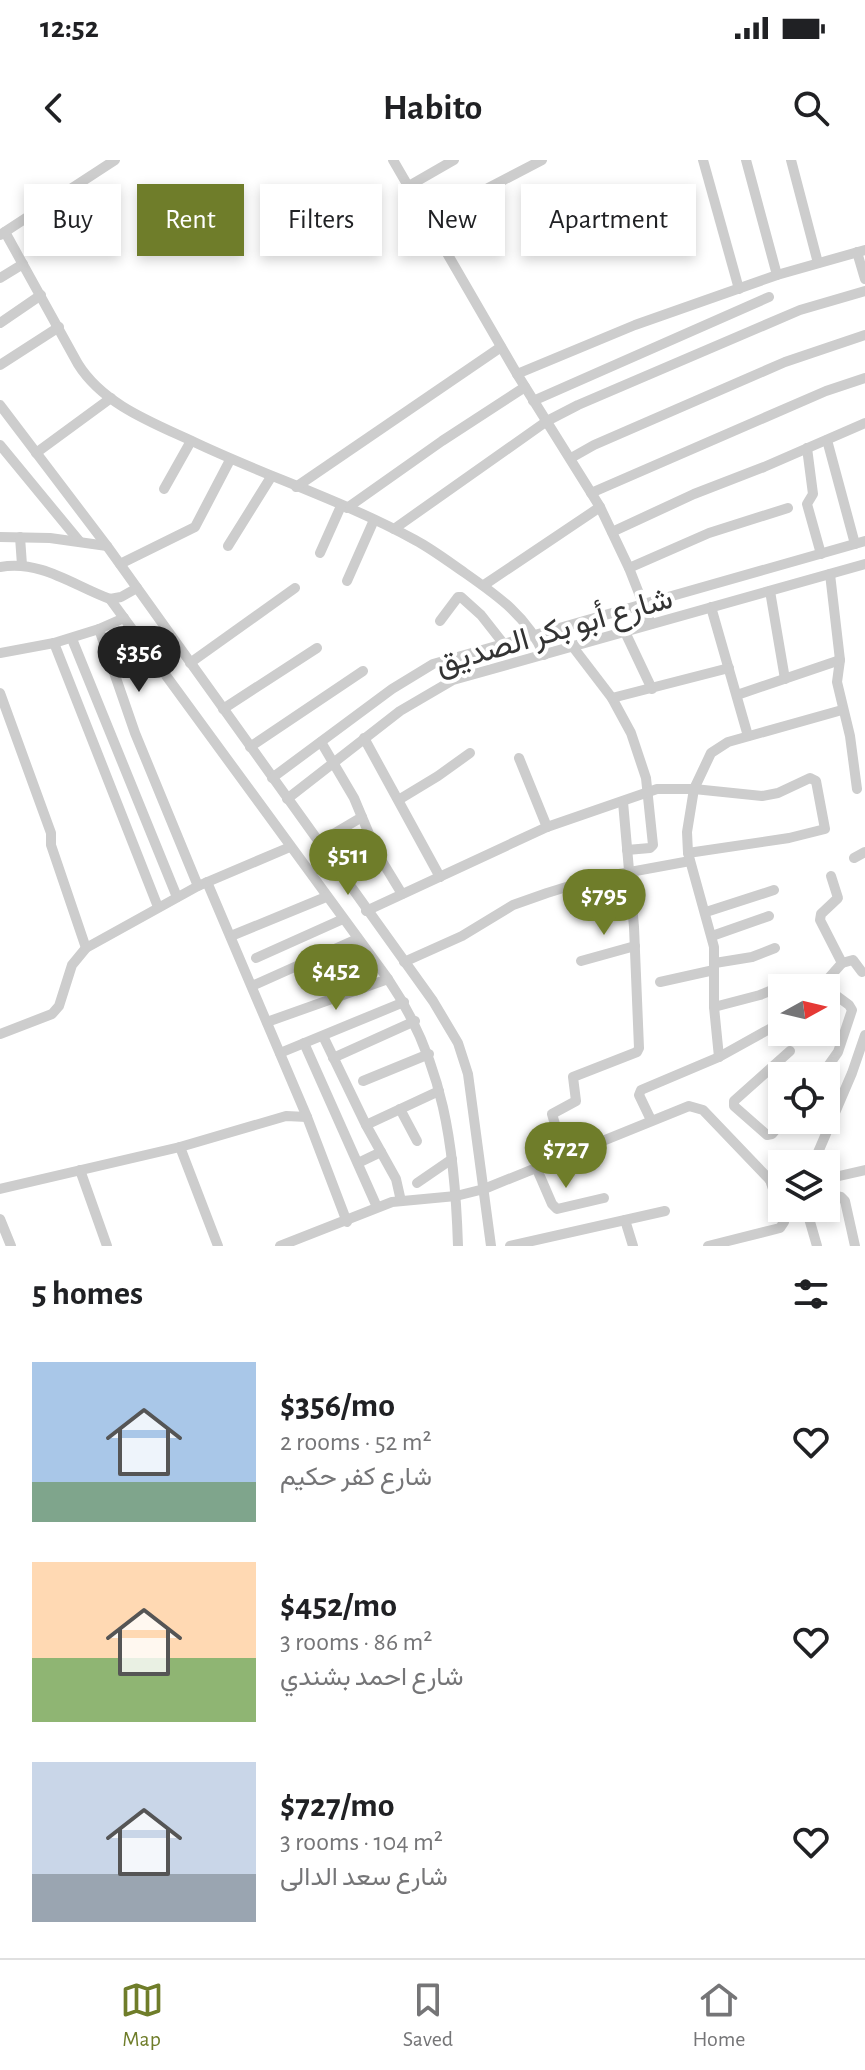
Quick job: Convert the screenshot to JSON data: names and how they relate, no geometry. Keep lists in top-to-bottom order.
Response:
{
  "streets": {
    "street": ["شارع أبو بكر الصديق"]
  },
  "north": "right",
  "page": {
    "status": "12:52",
    "header": "Habito",
    "chip": [
      "Buy",
      "Rent",
      "Filters",
      "New",
      "Apartment"
    ],
    "price": [
      "$356",
      "$511",
      "$795",
      "$452",
      "$727"
    ],
    "heading": "5 homes",
    "list": [
      {
        "name": "$356/mo",
        "note": "2 rooms · 52 m² · شارع كفر حكيم"
      },
      {
        "name": "$452/mo",
        "note": "3 rooms · 86 m² · شارع احمد بشندي"
      },
      {
        "name": "$727/mo",
        "note": "3 rooms · 104 m² · شارع سعد الدالى"
      }
    ],
    "tabs": ["Map", "Saved", "Home"]
  }
}
